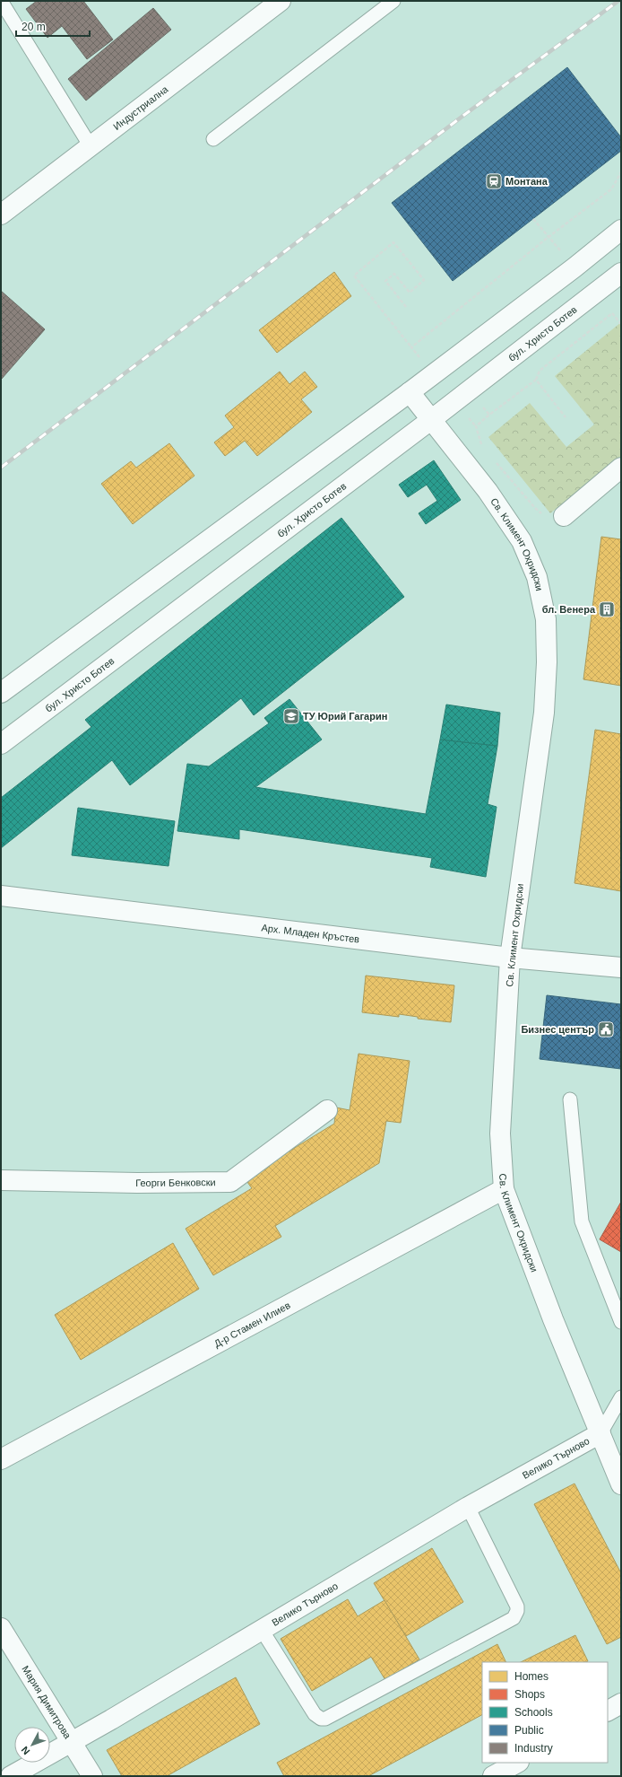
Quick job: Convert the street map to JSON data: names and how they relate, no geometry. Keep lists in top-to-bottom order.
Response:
{
  "streets": {
    "street": [
      "Индустриална",
      "бул. Христо Ботев",
      "Св. Климент Охридски",
      "Арх. Младен Кръстев",
      "Георги Бенковски",
      "Д-р Стамен Илиев",
      "Велико Търново",
      "Мария Димитрова"
    ]
  },
  "crossings": [
    ["бул. Христо Ботев", "Св. Климент Охридски"],
    ["Св. Климент Охридски", "Арх. Младен Кръстев"],
    ["Св. Климент Охридски", "Д-р Стамен Илиев"],
    ["Св. Климент Охридски", "Велико Търново"],
    ["Велико Търново", "Мария Димитрова"]
  ],
  "places": {
    "station": ["Монтана"],
    "building": ["бл. Венера"],
    "school or university": ["ТУ Юрий Гагарин"],
    "public building": ["Бизнес център"]
  },
  "legend": [
    "Homes",
    "Shops",
    "Schools",
    "Public",
    "Industry"
  ],
  "scale_bar": "20 m",
  "north": "bottom left"
}
